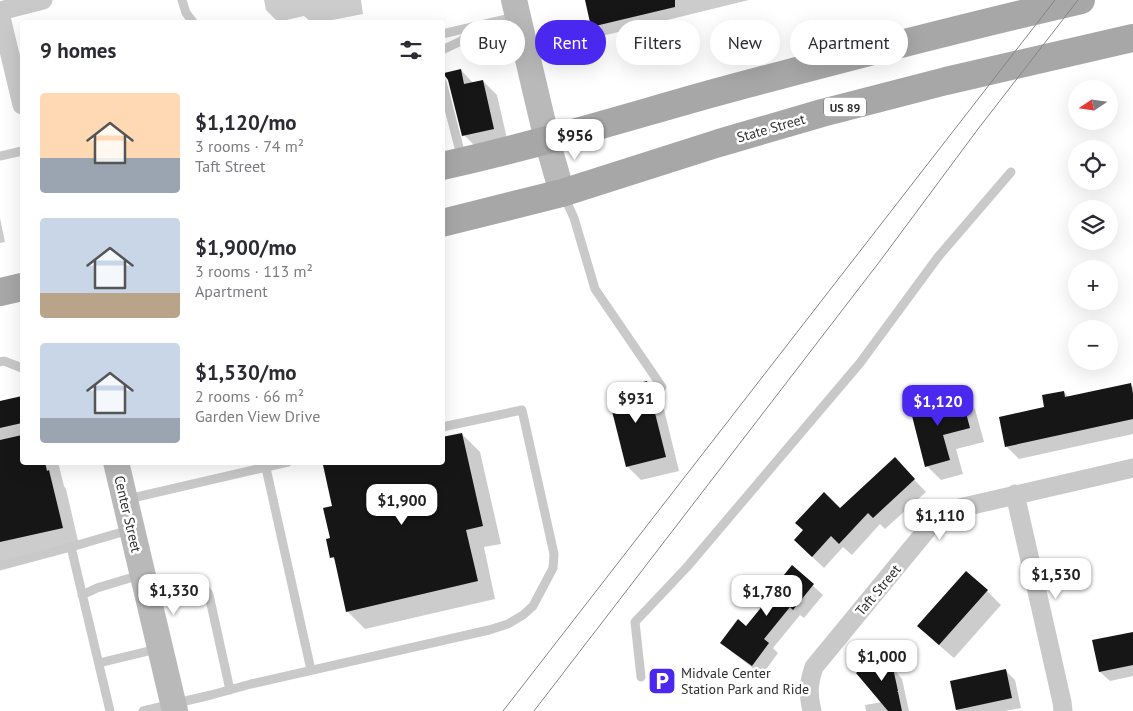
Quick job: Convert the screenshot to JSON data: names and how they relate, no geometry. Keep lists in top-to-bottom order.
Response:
{
  "streets": {
    "main road": ["US 89", "State Street", "Center Street"],
    "street": ["Taft Street"]
  },
  "places": {
    "parking": ["Midvale Center Station Park and Ride"]
  },
  "north": "left",
  "page": {
    "chip": [
      "Buy",
      "Rent",
      "Filters",
      "New",
      "Apartment"
    ],
    "heading": "9 homes",
    "map_buttons": ["+", "−"],
    "list": [
      {
        "name": "$1,120/mo",
        "note": "3 rooms · 74 m² · Taft Street"
      },
      {
        "name": "$1,900/mo",
        "note": "3 rooms · 113 m² · Apartment"
      },
      {
        "name": "$1,530/mo",
        "note": "2 rooms · 66 m² · Garden View Drive"
      }
    ],
    "price": [
      "$956",
      "$931",
      "$1,120",
      "$1,900",
      "$1,110",
      "$1,530",
      "$1,330",
      "$1,780",
      "$1,000"
    ]
  }
}
